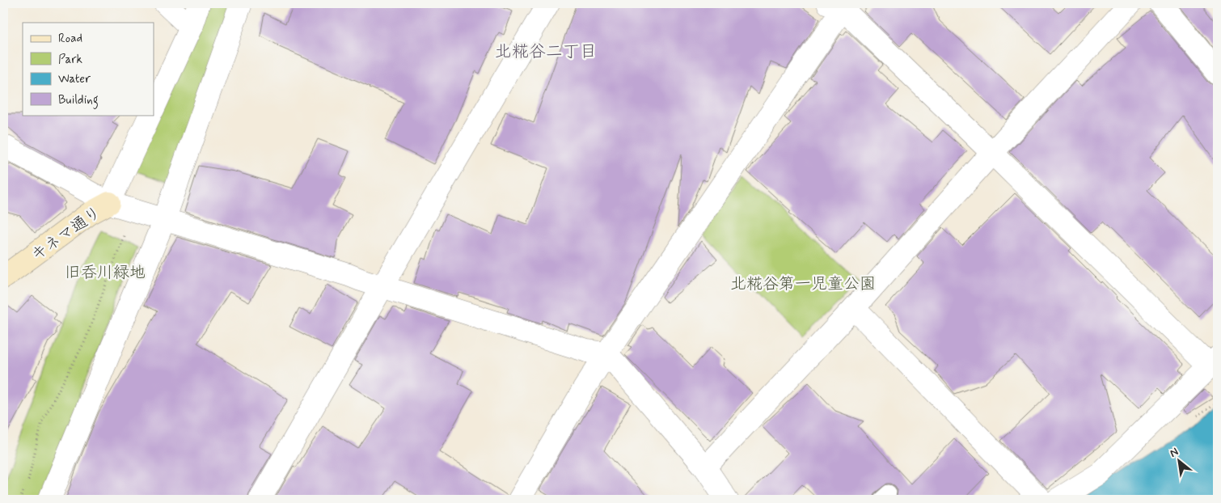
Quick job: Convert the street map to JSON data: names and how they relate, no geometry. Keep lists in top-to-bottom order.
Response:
{
  "streets": {
    "street": ["キネマ通り"]
  },
  "districts": ["北糀谷二丁目"],
  "parks": ["旧呑川緑地", "北糀谷第一児童公園"],
  "legend": [
    "Road",
    "Park",
    "Water",
    "Building"
  ],
  "north": "top left"
}
